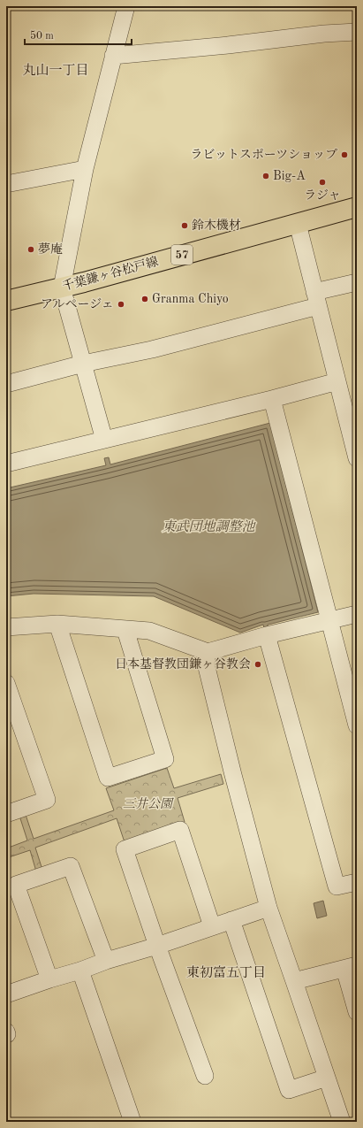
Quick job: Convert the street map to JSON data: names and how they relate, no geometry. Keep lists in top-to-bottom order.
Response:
{
  "streets": {
    "main road": ["57", "千葉鎌ヶ谷松戸線"]
  },
  "districts": ["丸山一丁目", "東初富五丁目"],
  "water": ["東武団地調整池"],
  "parks": ["三井公園"],
  "places": [
    "ラビットスポーツショップ",
    "Big-A",
    "ラジャ",
    "鈴木機材",
    "夢庵",
    "Granma Chiyo",
    "アルページェ",
    "日本基督教団鎌ヶ谷教会"
  ],
  "scale_bar": "50 m"
}
